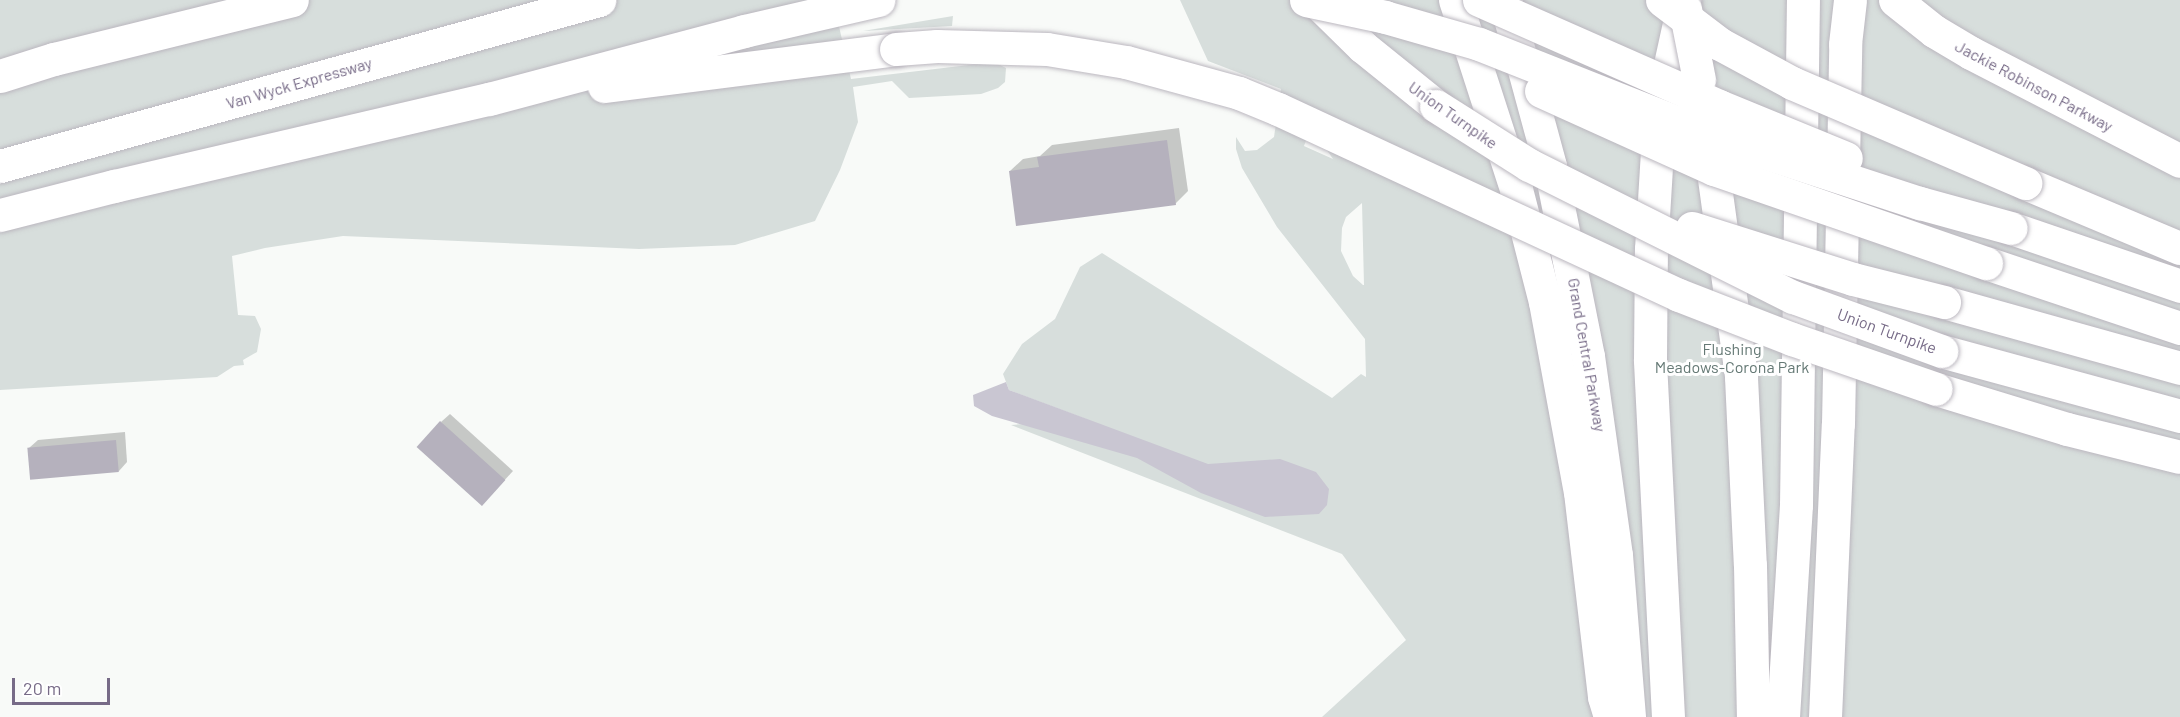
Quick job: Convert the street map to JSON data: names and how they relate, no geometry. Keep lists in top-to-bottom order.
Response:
{
  "streets": {
    "main road": [
      "Van Wyck Expressway",
      "Jackie Robinson Parkway",
      "Union Turnpike",
      "Grand Central Parkway"
    ]
  },
  "parks": ["Flushing Meadows-Corona Park"],
  "scale_bar": "20 m"
}
